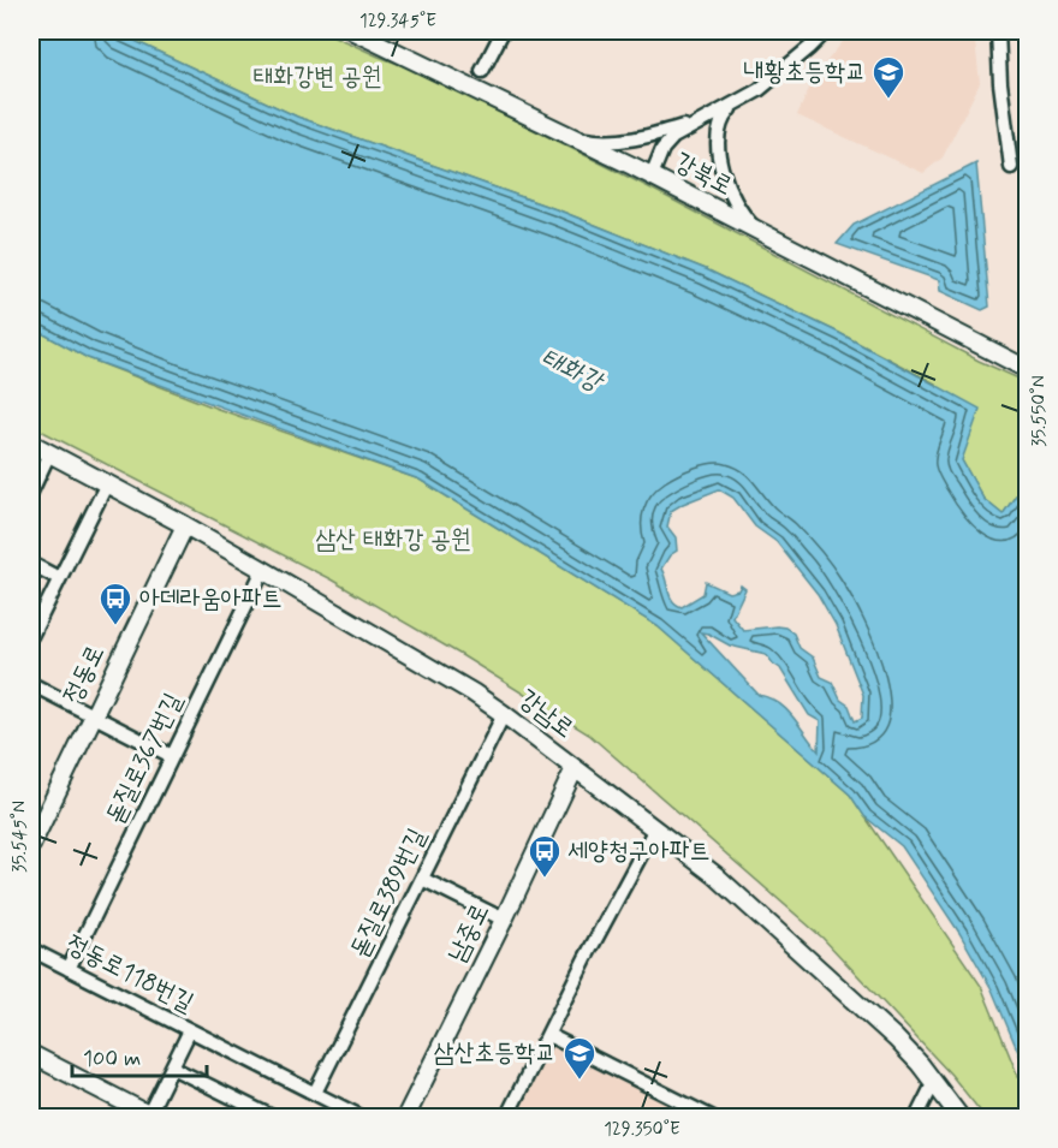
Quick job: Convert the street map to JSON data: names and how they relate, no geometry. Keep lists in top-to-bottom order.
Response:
{
  "streets": {
    "main road": [
      "강북로",
      "정동로",
      "강남로",
      "남중로"
    ],
    "street": ["돋질로367번길", "돋질로389번길", "정동로118번길"]
  },
  "crossings": [
    ["정동로", "강남로"],
    ["강남로", "돋질로367번길"],
    ["강남로", "돋질로389번길"],
    ["강남로", "남중로"],
    ["돋질로367번길", "정동로118번길"],
    ["돋질로389번길", "정동로118번길"]
  ],
  "water": ["태화강"],
  "parks": ["태화강변 공원", "삼산 태화강 공원"],
  "places": {
    "school or university": ["내황초등학교", "삼산초등학교"],
    "bus stop": ["아데라움아파트", "세양청구아파트"]
  },
  "scale_bar": "100 m",
  "coordinates": [
    "129.345°E",
    "35.550°N",
    "35.545°N",
    "129.350°E"
  ]
}
